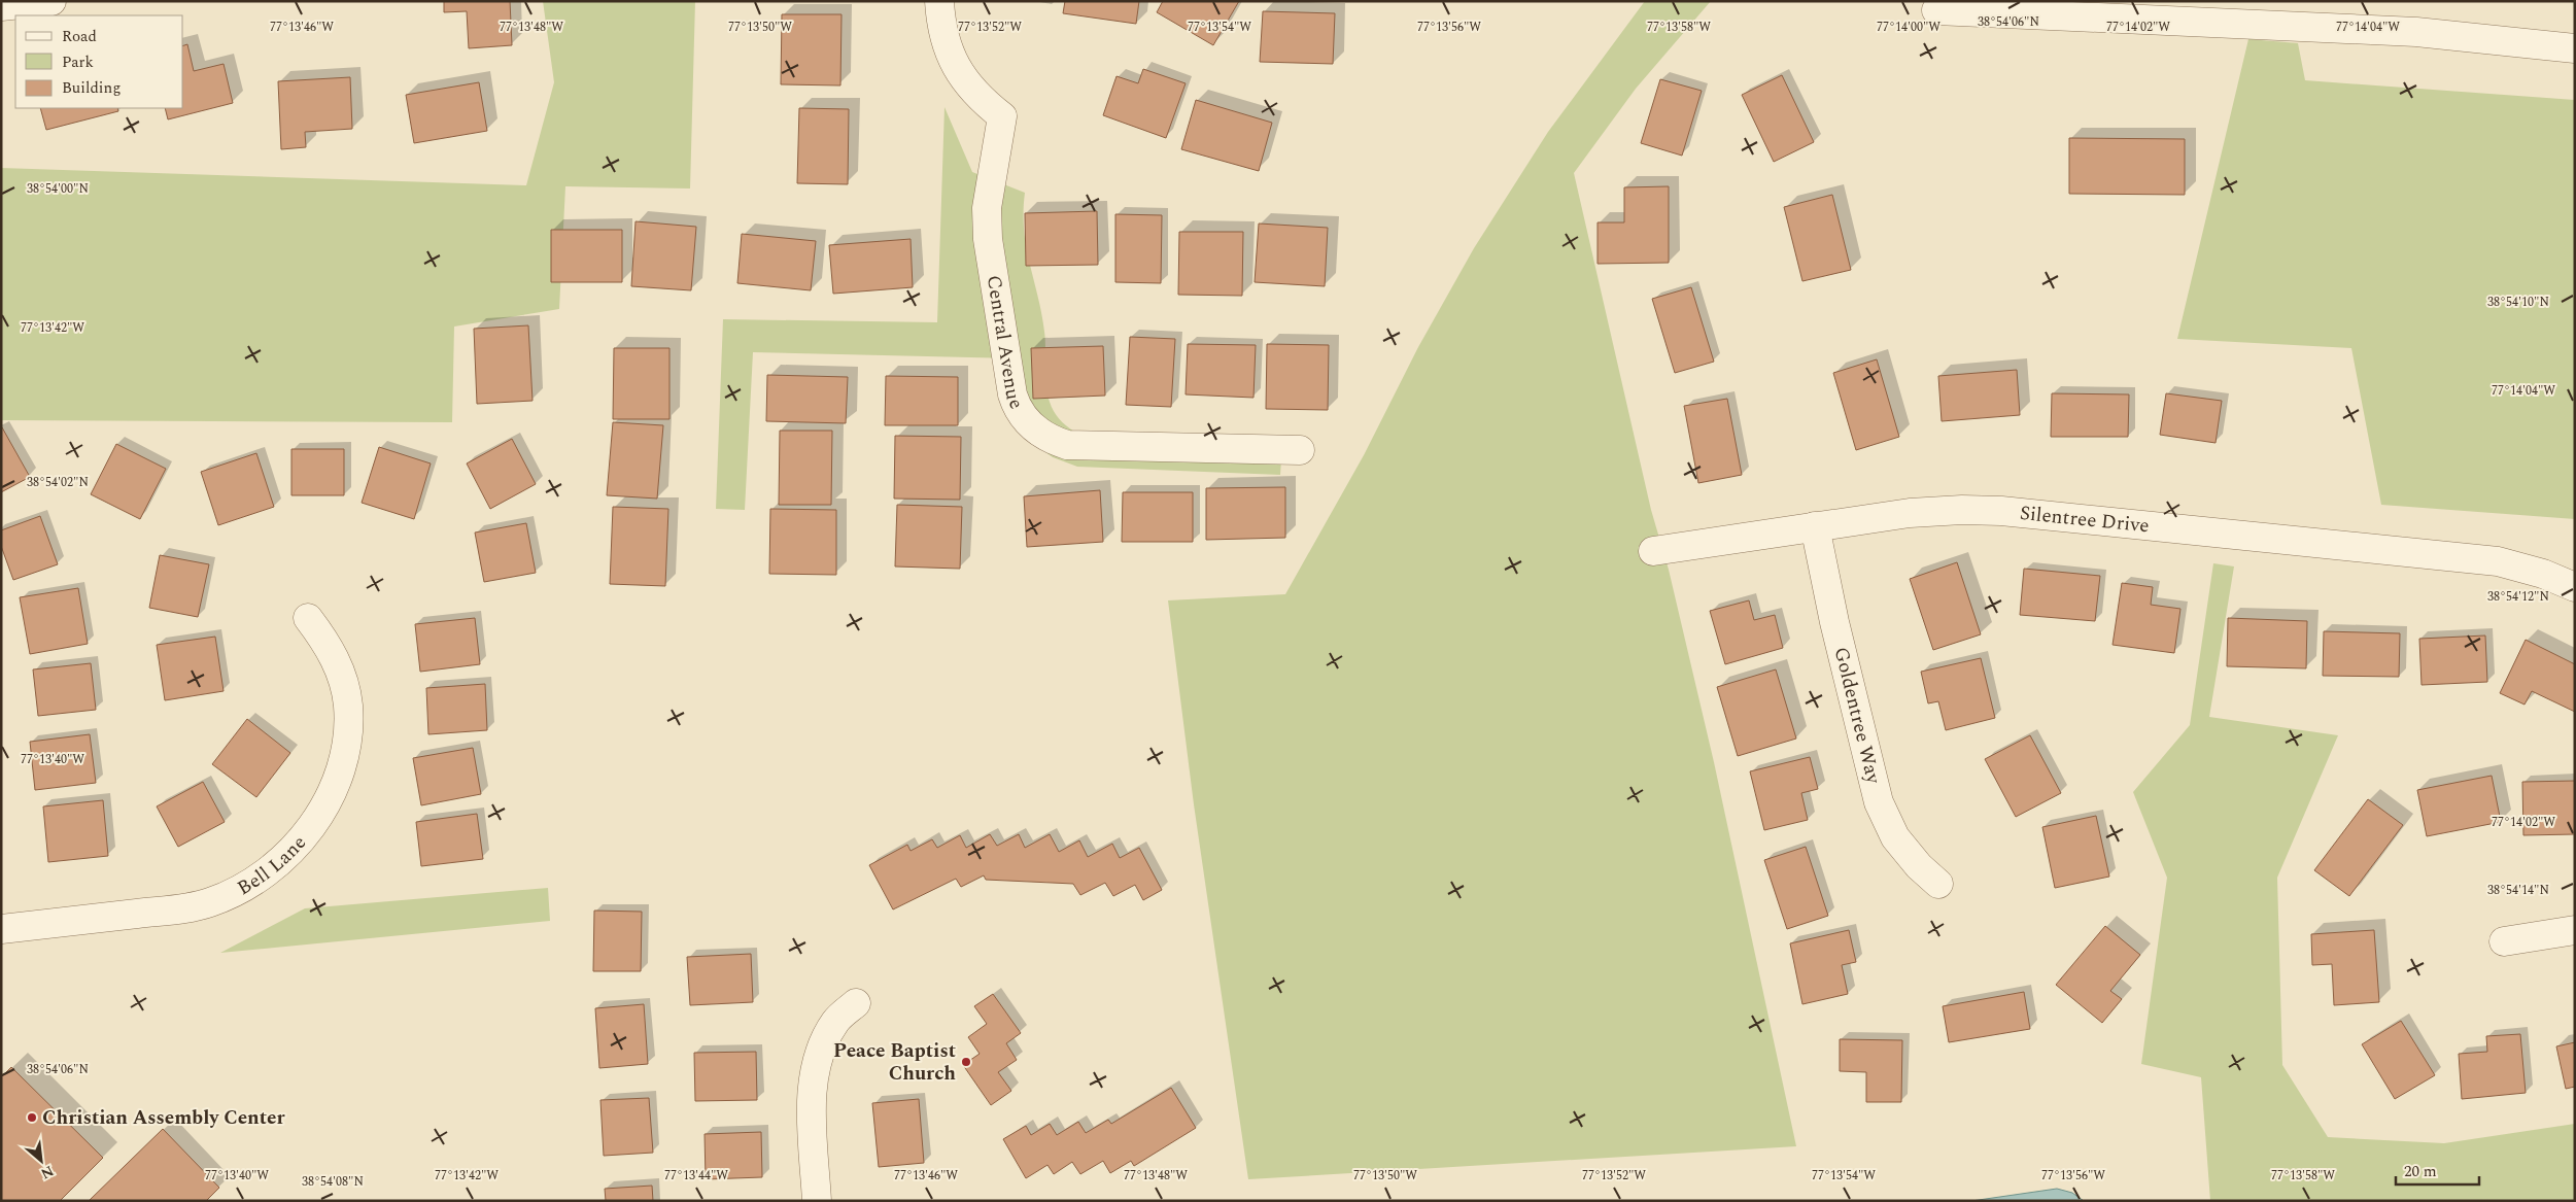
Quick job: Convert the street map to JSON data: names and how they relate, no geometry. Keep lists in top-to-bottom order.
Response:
{
  "streets": {
    "street": [
      "Central Avenue",
      "Silentree Drive",
      "Goldentree Way",
      "Bell Lane"
    ]
  },
  "crossings": [
    ["Silentree Drive", "Goldentree Way"]
  ],
  "places": ["Peace Baptist Church", "Christian Assembly Center"],
  "legend": ["Road", "Park", "Building"],
  "scale_bar": "20 m",
  "north": "bottom right",
  "coordinates": [
    "38°54'06\"N",
    "77°13'46\"W",
    "77°13'48\"W",
    "77°13'50\"W",
    "77°13'52\"W",
    "77°13'54\"W",
    "77°13'56\"W",
    "77°13'58\"W",
    "77°14'00\"W",
    "77°14'02\"W",
    "77°14'04\"W",
    "38°54'00\"N",
    "38°54'10\"N",
    "77°13'42\"W",
    "38°54'02\"N",
    "38°54'12\"N",
    "77°13'40\"W",
    "38°54'14\"N",
    "77°13'44\"W",
    "38°54'08\"N"
  ]
}
